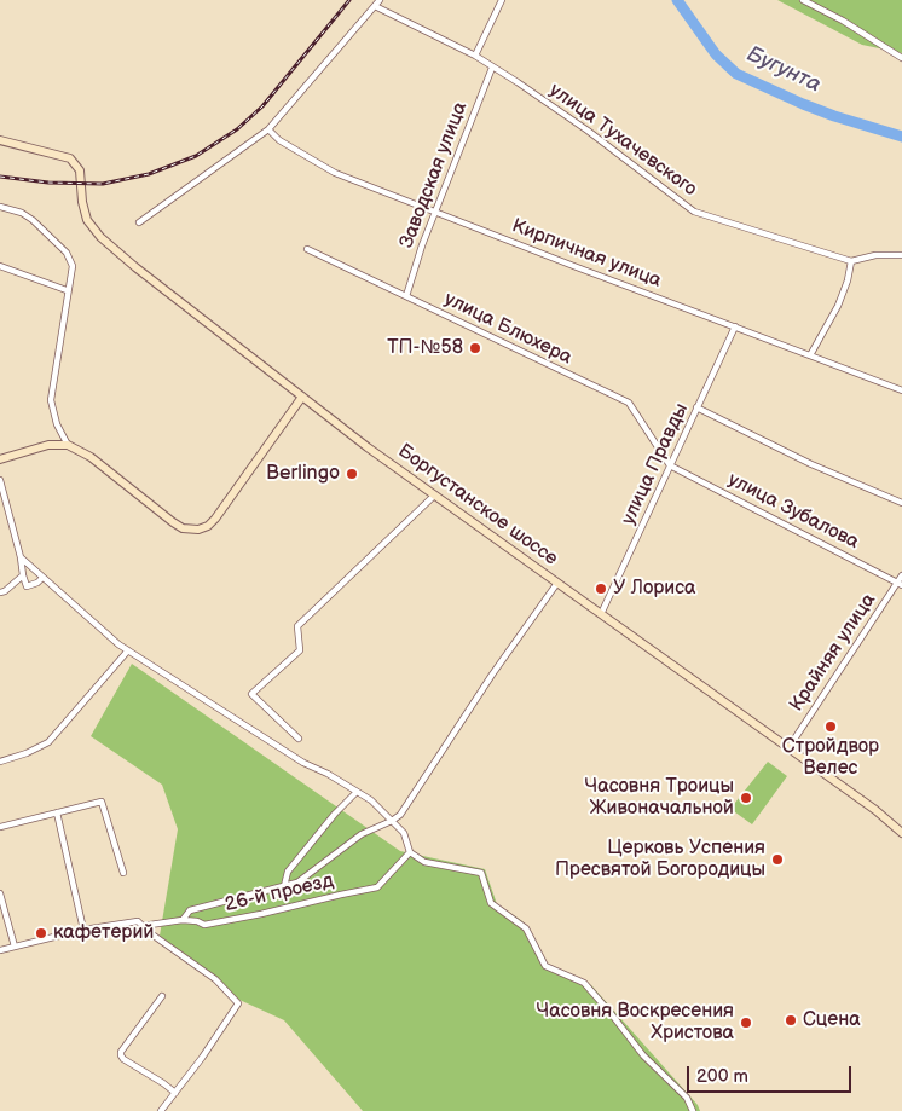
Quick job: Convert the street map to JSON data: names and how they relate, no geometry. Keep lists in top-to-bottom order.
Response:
{
  "streets": {
    "street": [
      "улица Тухачевского",
      "Заводская улица",
      "Кирпичная улица",
      "улица Блюхера",
      "улица Правды",
      "Боргустанское шоссе",
      "улица Зубалова",
      "Крайняя улица",
      "26-й проезд"
    ]
  },
  "crossings": [
    ["улица Тухачевского", "Заводская улица"],
    ["Заводская улица", "Кирпичная улица"],
    ["Заводская улица", "улица Блюхера"],
    ["Кирпичная улица", "улица Правды"],
    ["улица Блюхера", "улица Правды"],
    ["улица Блюхера", "улица Зубалова"],
    ["улица Правды", "Боргустанское шоссе"],
    ["улица Правды", "улица Зубалова"],
    ["Боргустанское шоссе", "Крайняя улица"],
    ["улица Зубалова", "Крайняя улица"]
  ],
  "water": ["Бугунта"],
  "places": [
    "ТП-№58",
    "Berlingo",
    "У Лориса",
    "Стройдвор Велес",
    "Часовня Троицы Живоначальной",
    "Церковь Успения Пресвятой Богородицы",
    "кафетерий",
    "Сцена",
    "Часовня Воскресения Христова"
  ],
  "scale_bar": "200 m"
}
